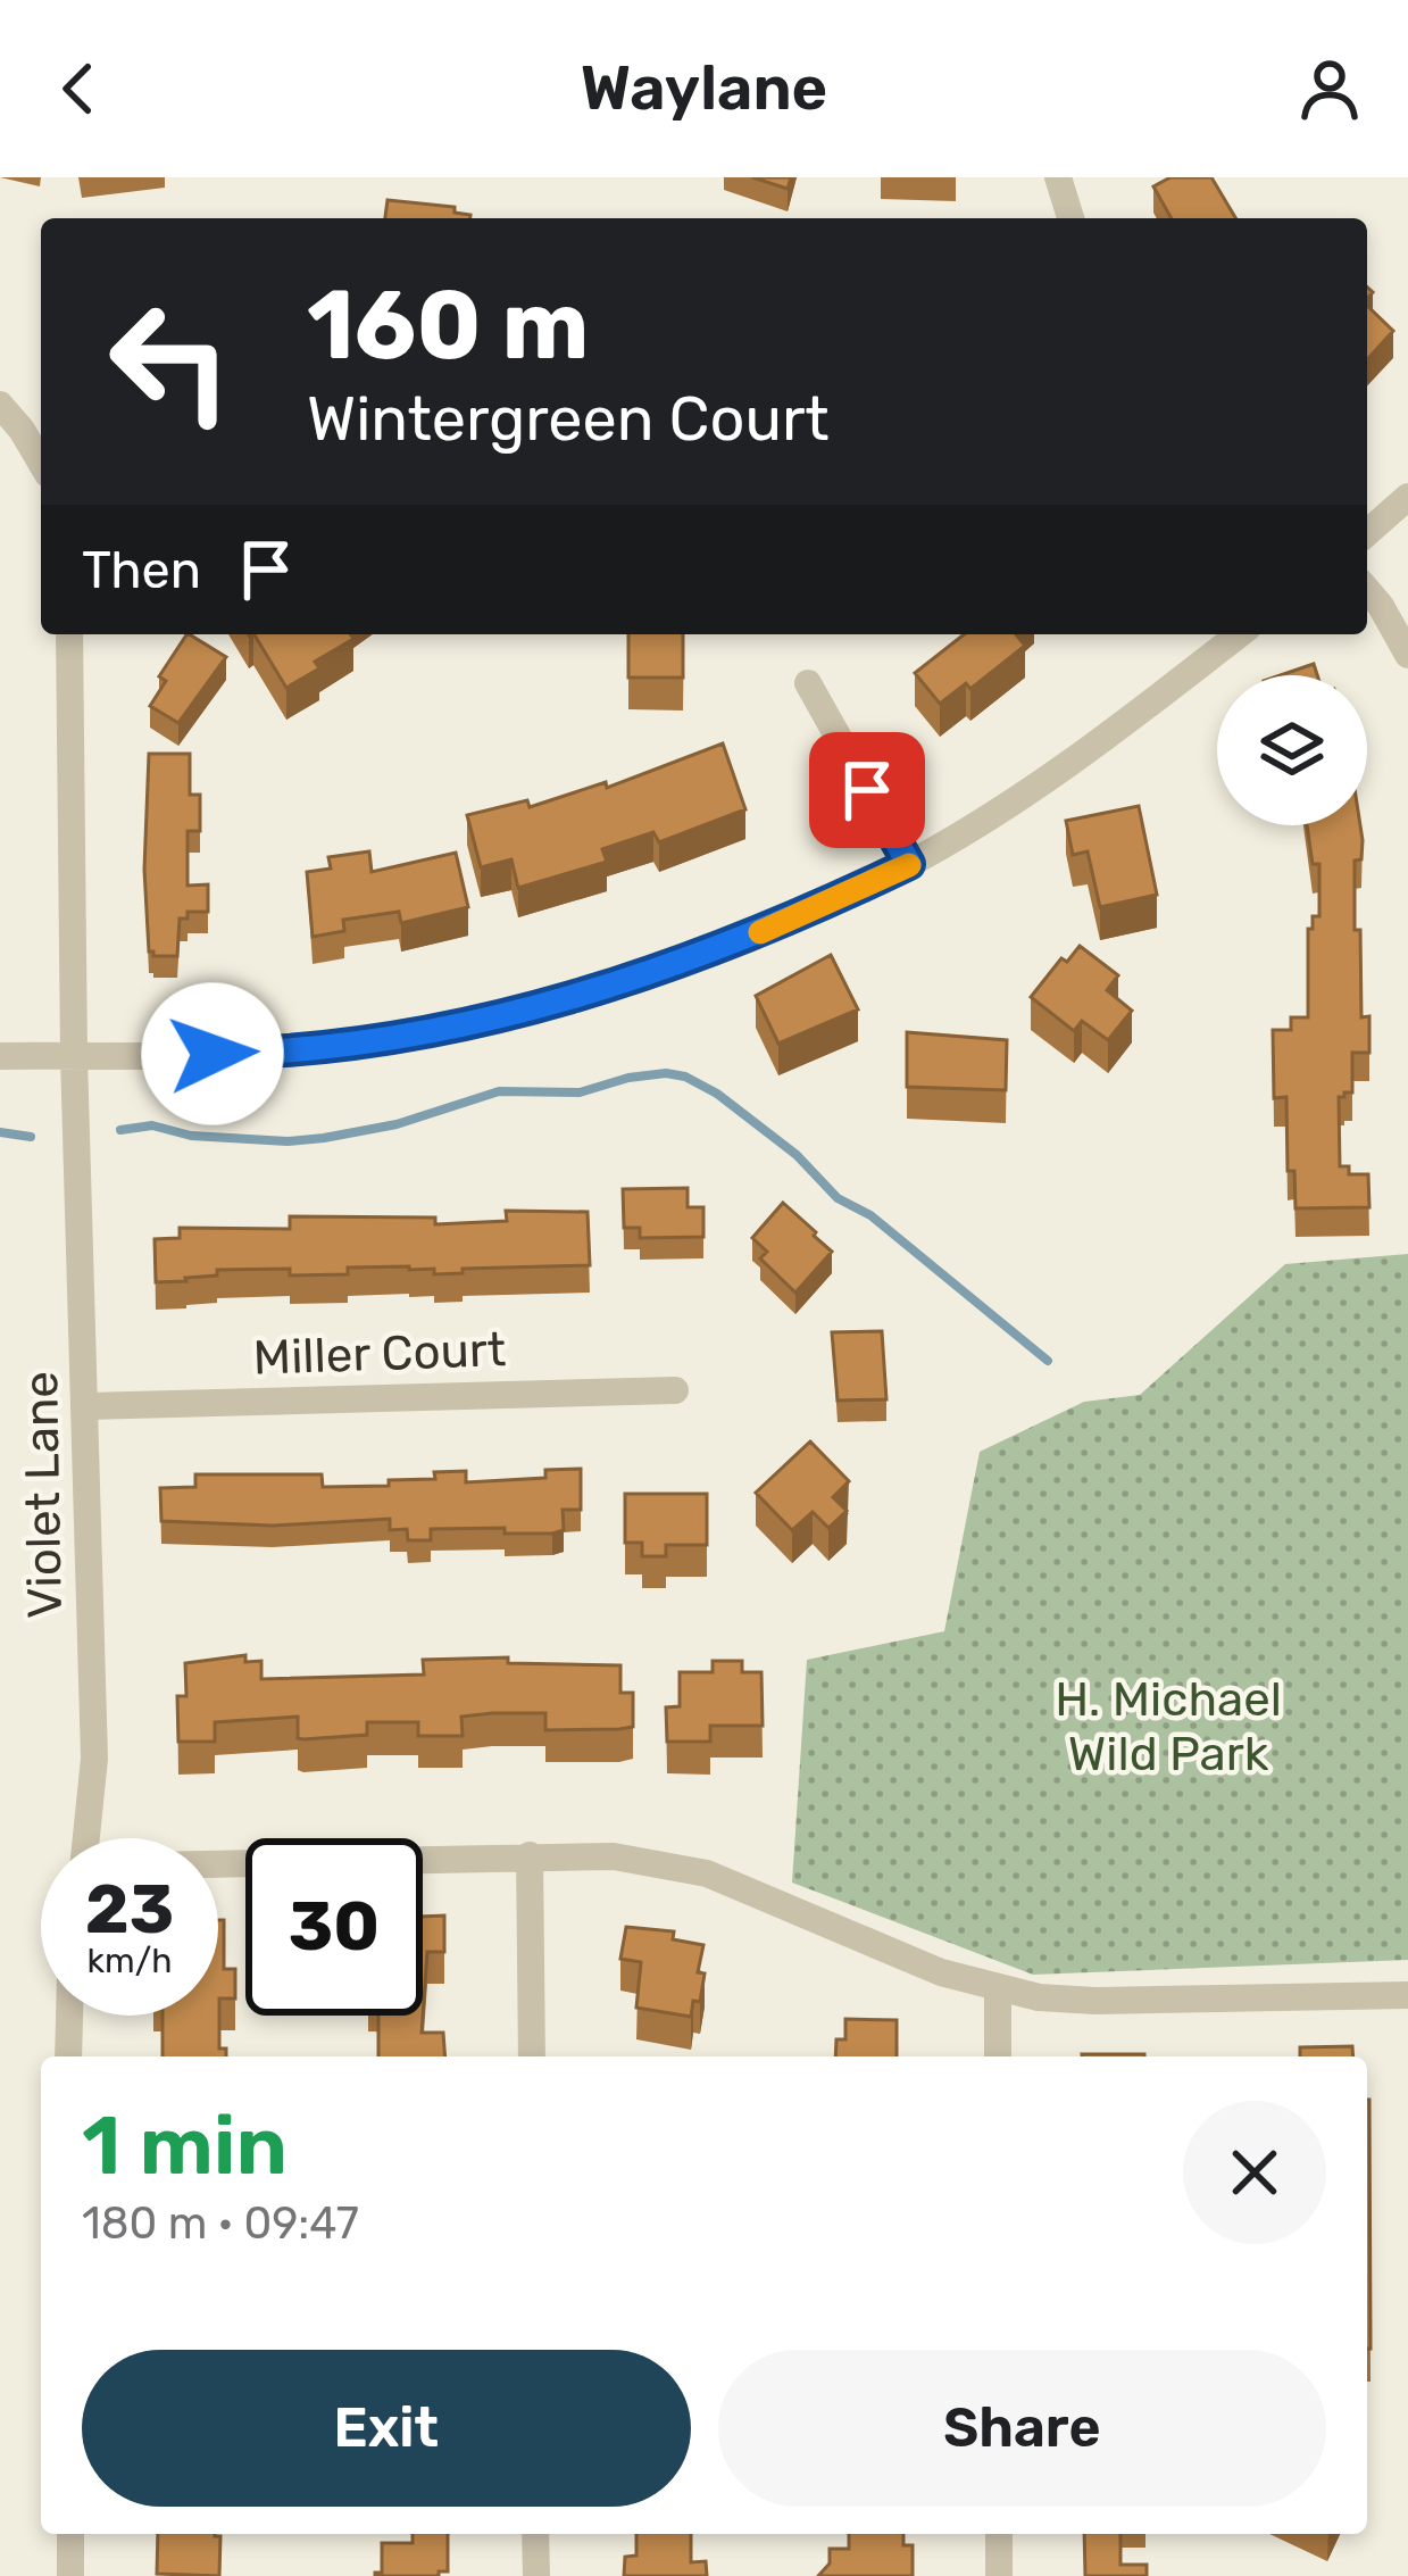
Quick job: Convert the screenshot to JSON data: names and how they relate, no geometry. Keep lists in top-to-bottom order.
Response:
{
  "streets": {
    "street": ["Miller Court", "Violet Lane"]
  },
  "crossings": [
    ["Miller Court", "Violet Lane"]
  ],
  "parks": ["H. Michael Wild Park"],
  "page": {
    "header": "Waylane",
    "turn": ["160 m", "Wintergreen Court"],
    "then": "Then",
    "speed": "23 km/h",
    "limit": "30",
    "heading": ["1 min", "180 m · 09:47"],
    "buttons": ["Exit", "Share"]
  }
}
